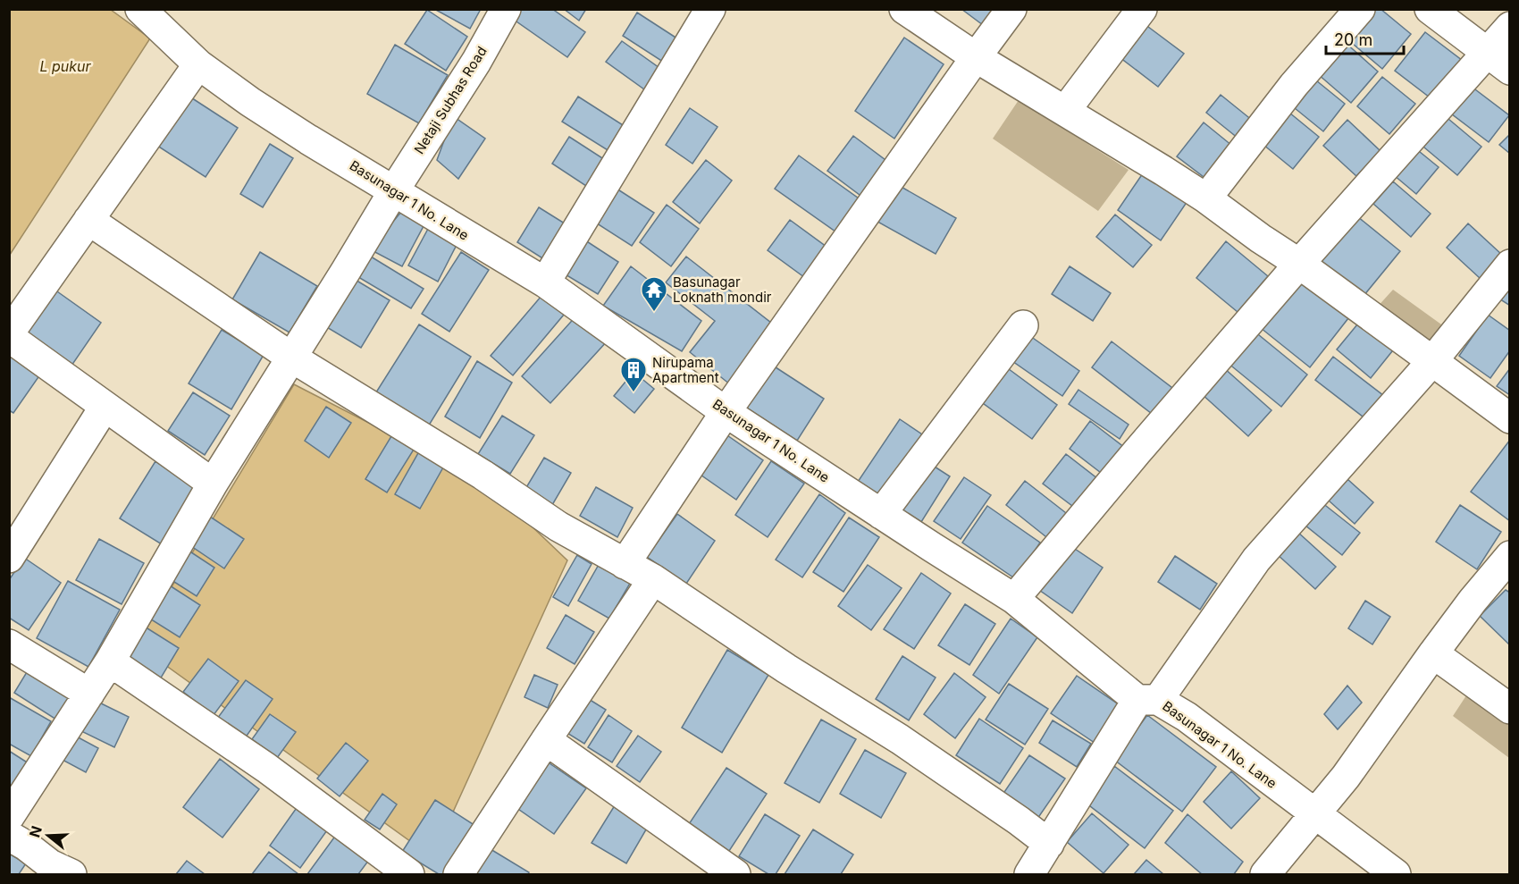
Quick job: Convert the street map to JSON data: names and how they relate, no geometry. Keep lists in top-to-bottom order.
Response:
{
  "streets": {
    "street": ["Netaji Subhas Road", "Basunagar 1 No. Lane"]
  },
  "crossings": [
    ["Netaji Subhas Road", "Basunagar 1 No. Lane"]
  ],
  "water": ["L pukur"],
  "places": {
    "temple": ["Basunagar Loknath mondir"],
    "building": ["Nirupama Apartment"]
  },
  "scale_bar": "20 m",
  "north": "left"
}
